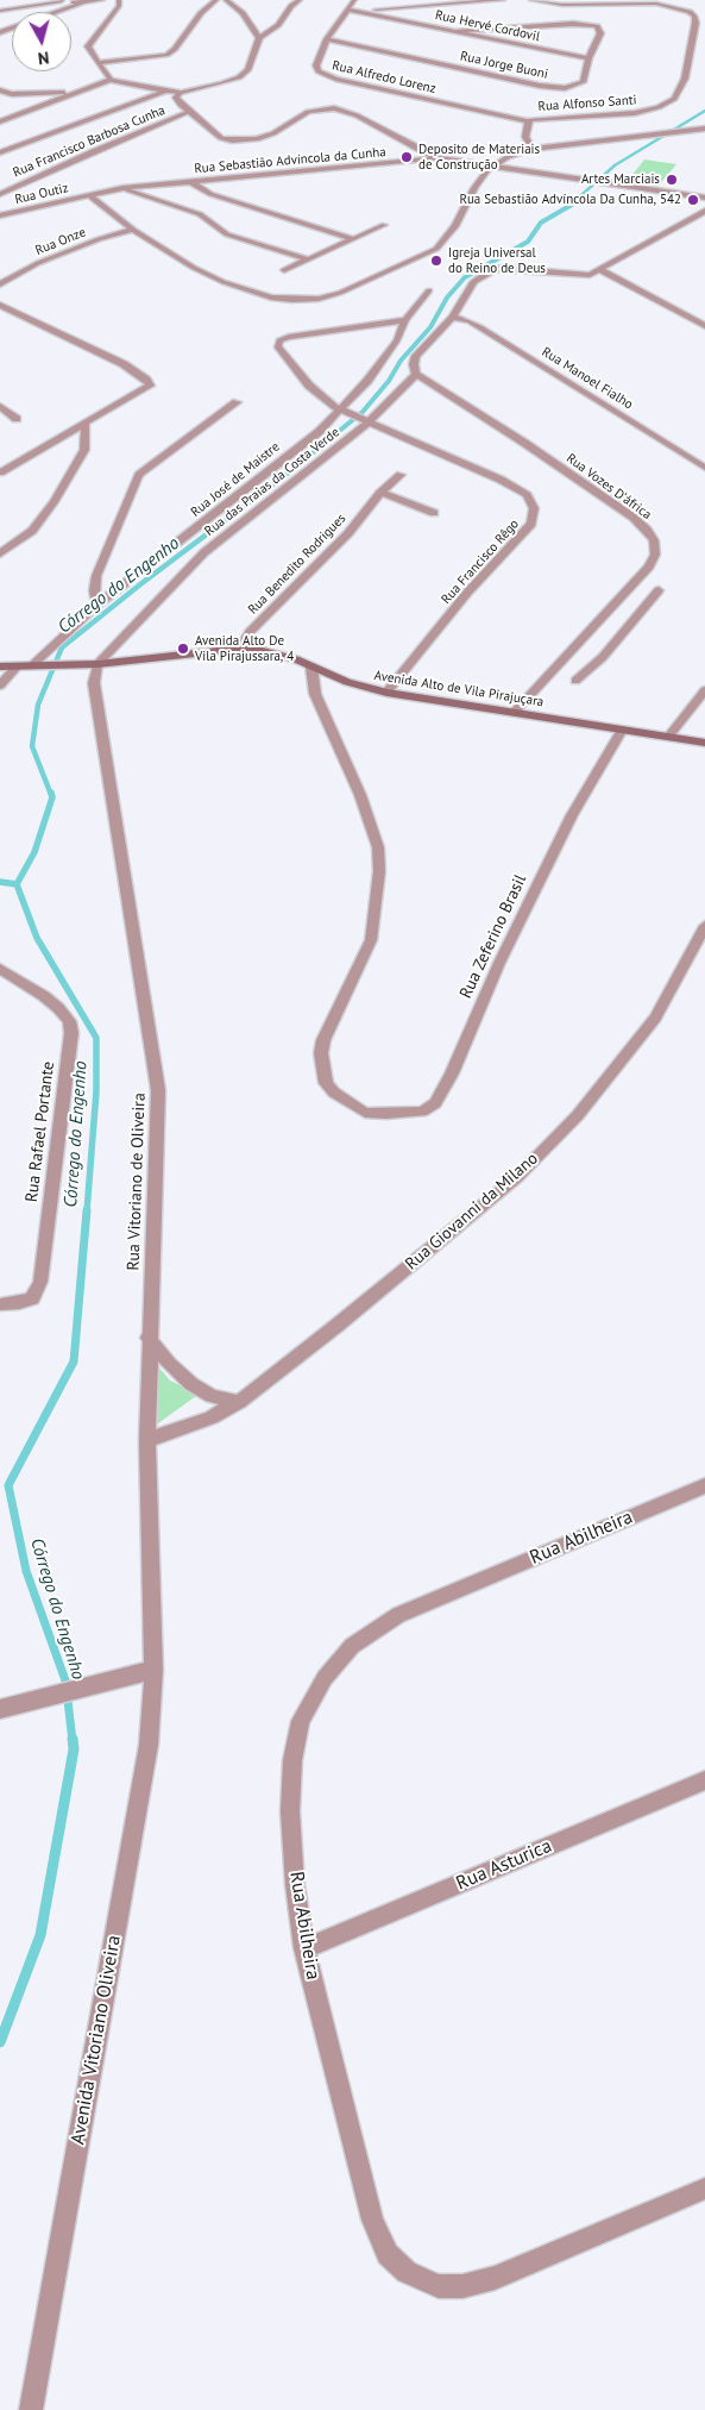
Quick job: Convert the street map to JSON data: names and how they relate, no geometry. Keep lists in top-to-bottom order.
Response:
{
  "streets": {
    "main road": ["Avenida Alto de Vila Pirajuçara"],
    "street": [
      "Rua Hervé Cordovil",
      "Rua Jorge Buoni",
      "Rua Alfredo Lorenz",
      "Rua Alfonso Santi",
      "Rua Francisco Barbosa Cunha",
      "Rua Sebastião Advíncola da Cunha",
      "Rua Outiz",
      "Rua Onze",
      "Rua Manoel Fialho",
      "Rua José de Maistre",
      "Rua das Praias da Costa Verde",
      "Rua Vozes D'áfrica",
      "Rua Francisco Rêgo",
      "Rua Benedito Rodrigues",
      "Rua Zeferino Brasil",
      "Rua Rafael Portante",
      "Rua Vitoriano de Oliveira",
      "Rua Giovanni da Milano",
      "Rua Abilheira",
      "Rua Asturica",
      "Avenida Vitoriano Oliveira"
    ]
  },
  "crossings": [
    ["Rua Hervé Cordovil", "Rua Jorge Buoni"],
    ["Rua Hervé Cordovil", "Rua Alfredo Lorenz"],
    ["Rua Jorge Buoni", "Rua Alfredo Lorenz"],
    ["Rua Alfredo Lorenz", "Rua Alfonso Santi"],
    ["Rua Sebastião Advíncola da Cunha", "Rua Outiz"],
    ["Rua Manoel Fialho", "Rua das Praias da Costa Verde"],
    ["Rua José de Maistre", "Avenida Alto de Vila Pirajuçara"],
    ["Rua das Praias da Costa Verde", "Rua Vozes D'áfrica"],
    ["Rua das Praias da Costa Verde", "Rua Francisco Rêgo"],
    ["Rua das Praias da Costa Verde", "Avenida Alto de Vila Pirajuçara"],
    ["Rua das Praias da Costa Verde", "Rua Vitoriano de Oliveira"],
    ["Rua Vozes D'áfrica", "Avenida Alto de Vila Pirajuçara"],
    ["Rua Francisco Rêgo", "Avenida Alto de Vila Pirajuçara"],
    ["Rua Benedito Rodrigues", "Avenida Alto de Vila Pirajuçara"],
    ["Avenida Alto de Vila Pirajuçara", "Rua Zeferino Brasil"],
    ["Avenida Alto de Vila Pirajuçara", "Rua Vitoriano de Oliveira"],
    ["Rua Vitoriano de Oliveira", "Rua Giovanni da Milano"],
    ["Rua Vitoriano de Oliveira", "Avenida Vitoriano Oliveira"],
    ["Rua Abilheira", "Rua Asturica"]
  ],
  "water": ["Córrego do Engenho"],
  "places": [
    "Deposito de Materiais de Construção",
    "Artes Marciais",
    "Rua Sebastião Advíncola Da Cunha, 542",
    "Igreja Universal do Reino de Deus",
    "Avenida Alto De Vila Pirajussara, 4"
  ],
  "north": "bottom"
}
